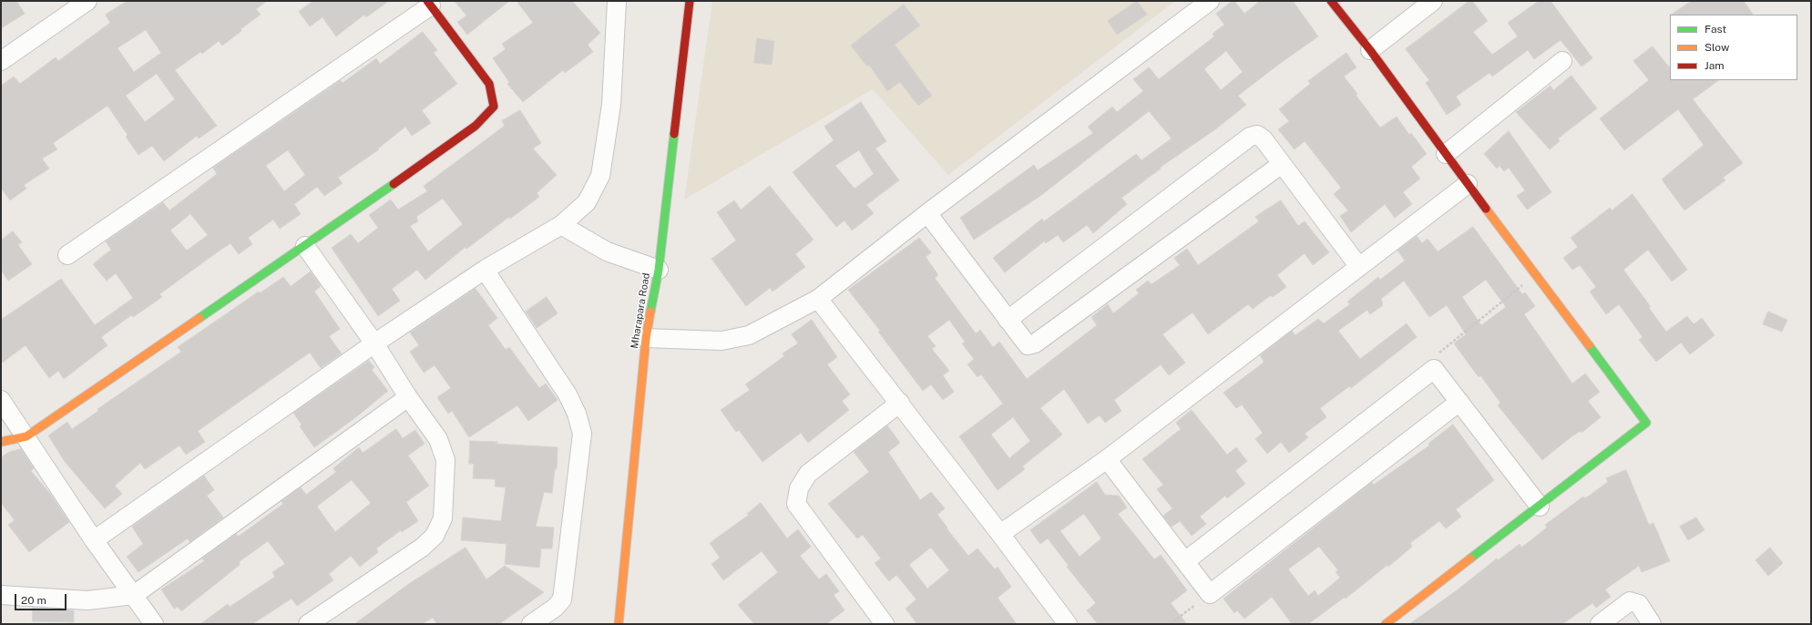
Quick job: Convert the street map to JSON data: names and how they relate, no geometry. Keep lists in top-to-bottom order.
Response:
{
  "streets": {
    "street": ["Mharapara Road"]
  },
  "legend": ["Fast", "Slow", "Jam"],
  "scale_bar": "20 m"
}
